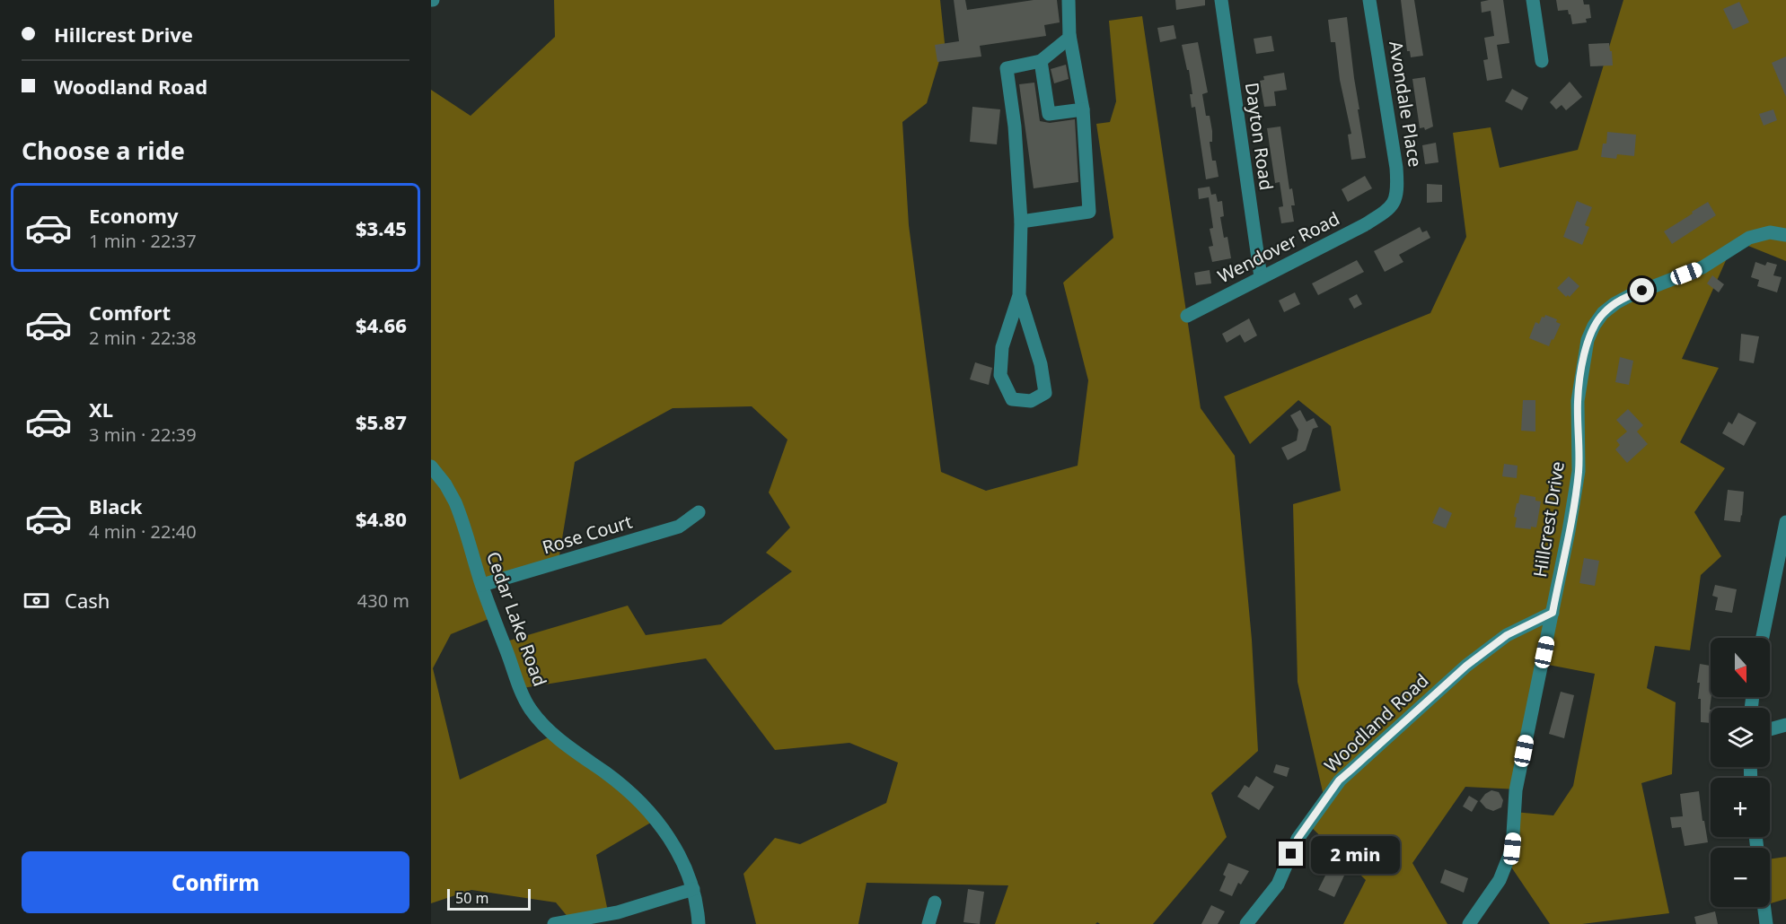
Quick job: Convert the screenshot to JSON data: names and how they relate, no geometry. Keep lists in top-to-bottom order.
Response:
{
  "streets": {
    "street": [
      "Avondale Place",
      "Dayton Road",
      "Wendover Road",
      "Hillcrest Drive",
      "Rose Court",
      "Cedar Lake Road",
      "Woodland Road"
    ]
  },
  "crossings": [
    ["Avondale Place", "Wendover Road"],
    ["Dayton Road", "Wendover Road"],
    ["Hillcrest Drive", "Woodland Road"],
    ["Rose Court", "Cedar Lake Road"]
  ],
  "scale_bar": "50 m",
  "north": "bottom",
  "page": {
    "banner": ["Hillcrest Drive", "Woodland Road"],
    "heading": "Choose a ride",
    "list": [
      {
        "name": "Economy",
        "note": "1 min · 22:37",
        "value": "$3.45"
      },
      {
        "name": "Comfort",
        "note": "2 min · 22:38",
        "value": "$4.66"
      },
      {
        "name": "XL",
        "note": "3 min · 22:39",
        "value": "$5.87"
      },
      {
        "name": "Black",
        "note": "4 min · 22:40",
        "value": "$4.80"
      }
    ],
    "pay": ["Cash", "430 m"],
    "map_buttons": ["+", "−"],
    "bubble": "2 min",
    "buttons": "Confirm",
    "scale": "50 m"
  }
}
